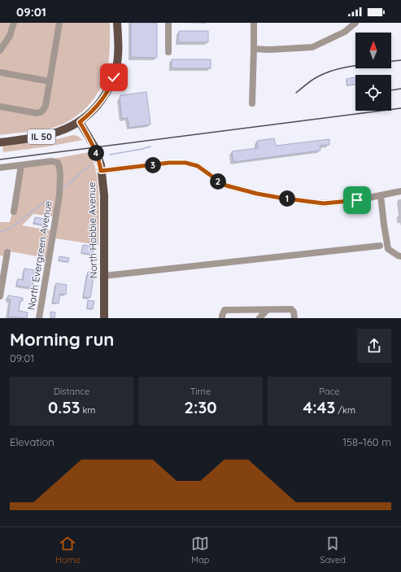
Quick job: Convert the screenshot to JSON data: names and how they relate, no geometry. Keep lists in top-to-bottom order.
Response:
{
  "streets": {
    "main road": ["IL 50", "North Hobbie Avenue"],
    "street": ["North Evergreen Avenue"]
  },
  "crossings": [
    ["IL 50", "North Hobbie Avenue"]
  ],
  "north": "top",
  "page": {
    "status": "09:01",
    "pins": [
      "4",
      "3",
      "2",
      "1"
    ],
    "heading": ["Morning run", "09:01"],
    "stats": [
      ["Distance", "0.53 km"],
      ["Time", "2:30"],
      ["Pace", "4:43 /km"]
    ],
    "chart": ["Elevation", "158–160 m"],
    "tabs": ["Home", "Map", "Saved"]
  }
}
